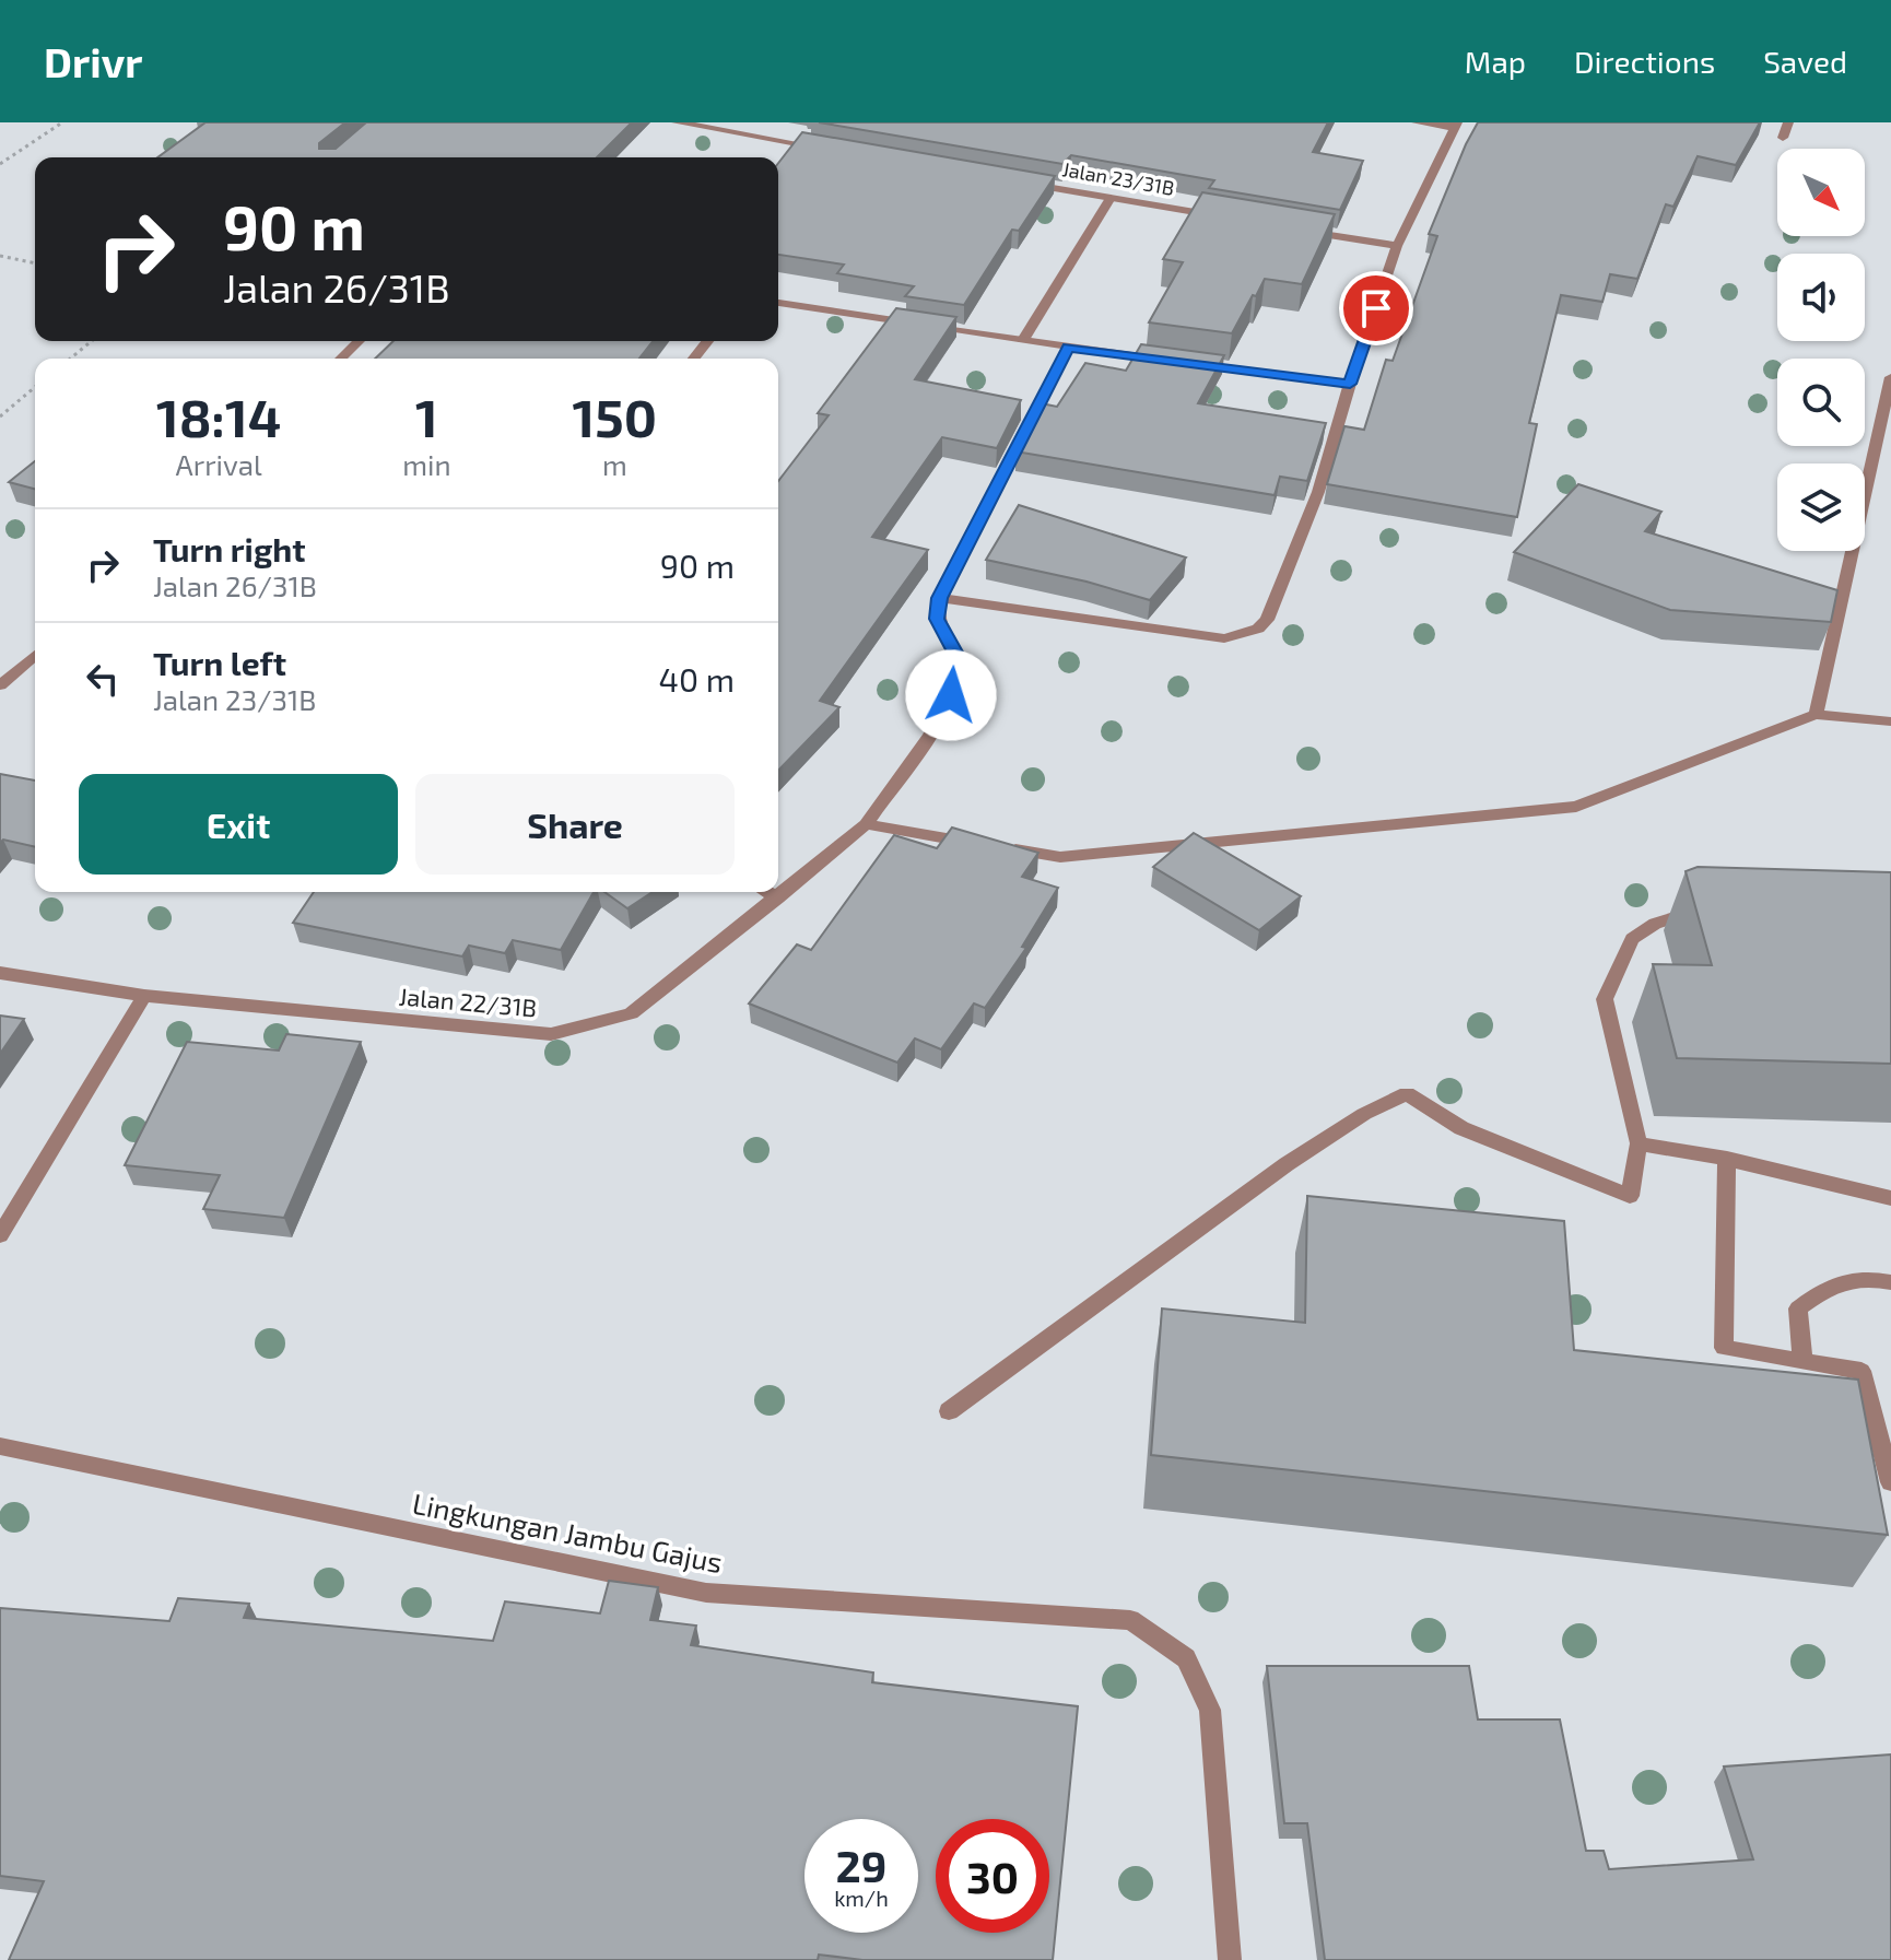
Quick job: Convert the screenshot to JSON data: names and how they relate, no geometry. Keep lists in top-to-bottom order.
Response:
{
  "streets": {
    "street": ["Jalan 23/31B", "Jalan 22/31B", "Lingkungan Jambu Gajus"]
  },
  "north": "bottom right",
  "page": {
    "header": "Drivr",
    "nav": ["Map", "Directions", "Saved"],
    "turn": ["90 m", "Jalan 26/31B"],
    "eta": [
      "18:14",
      "Arrival",
      "1",
      "min",
      "150",
      "m"
    ],
    "list": [
      {
        "name": "Turn right",
        "note": "Jalan 26/31B",
        "value": "90 m"
      },
      {
        "name": "Turn left",
        "note": "Jalan 23/31B",
        "value": "40 m"
      }
    ],
    "buttons": ["Exit", "Share"],
    "speed": "29 km/h",
    "limit": "30"
  }
}
